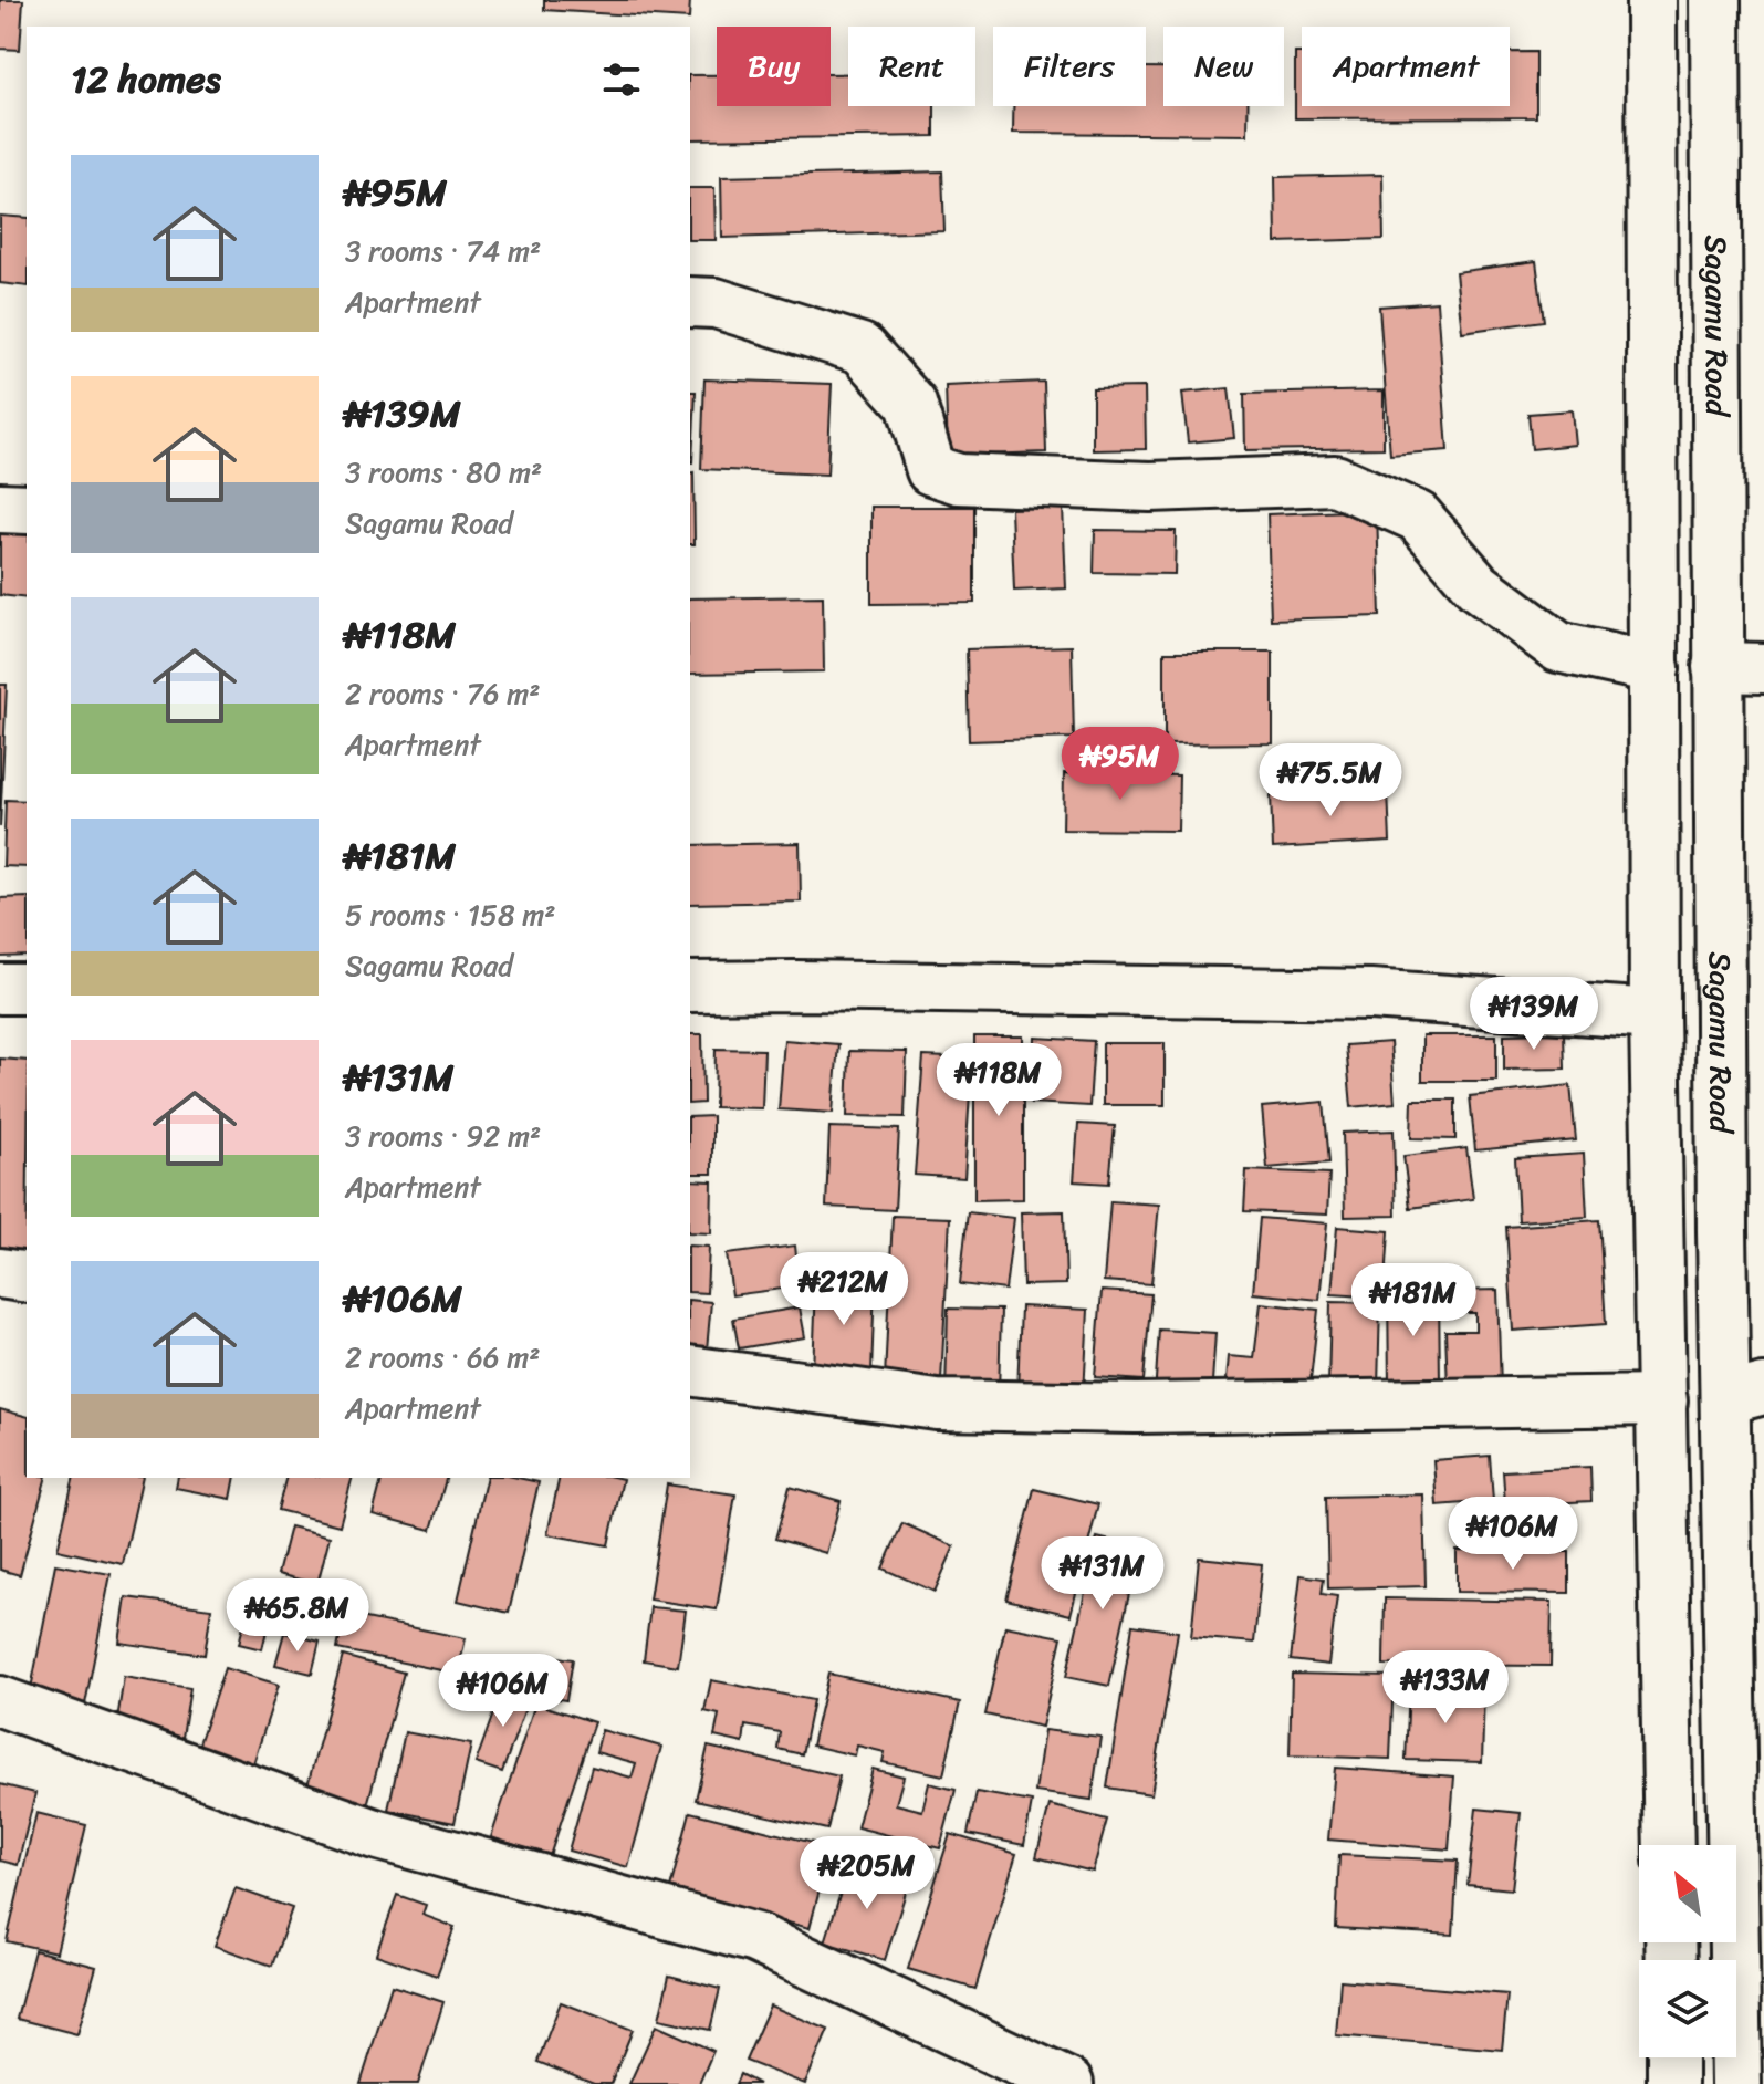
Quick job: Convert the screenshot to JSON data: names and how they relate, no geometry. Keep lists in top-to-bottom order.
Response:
{
  "streets": {
    "main road": ["Sagamu Road"]
  },
  "north": "top left",
  "page": {
    "chip": [
      "Buy",
      "Rent",
      "Filters",
      "New",
      "Apartment"
    ],
    "heading": "12 homes",
    "list": [
      {
        "name": "₦95M",
        "note": "3 rooms · 74 m² · Apartment"
      },
      {
        "name": "₦139M",
        "note": "3 rooms · 80 m² · Sagamu Road"
      },
      {
        "name": "₦118M",
        "note": "2 rooms · 76 m² · Apartment"
      },
      {
        "name": "₦181M",
        "note": "5 rooms · 158 m² · Sagamu Road"
      },
      {
        "name": "₦131M",
        "note": "3 rooms · 92 m² · Apartment"
      },
      {
        "name": "₦106M",
        "note": "2 rooms · 66 m² · Apartment"
      }
    ],
    "price": [
      "₦95M",
      "₦75.5M",
      "₦139M",
      "₦118M",
      "₦212M",
      "₦181M",
      "₦106M",
      "₦131M",
      "₦65.8M",
      "₦133M",
      "₦106M",
      "₦205M"
    ]
  }
}
